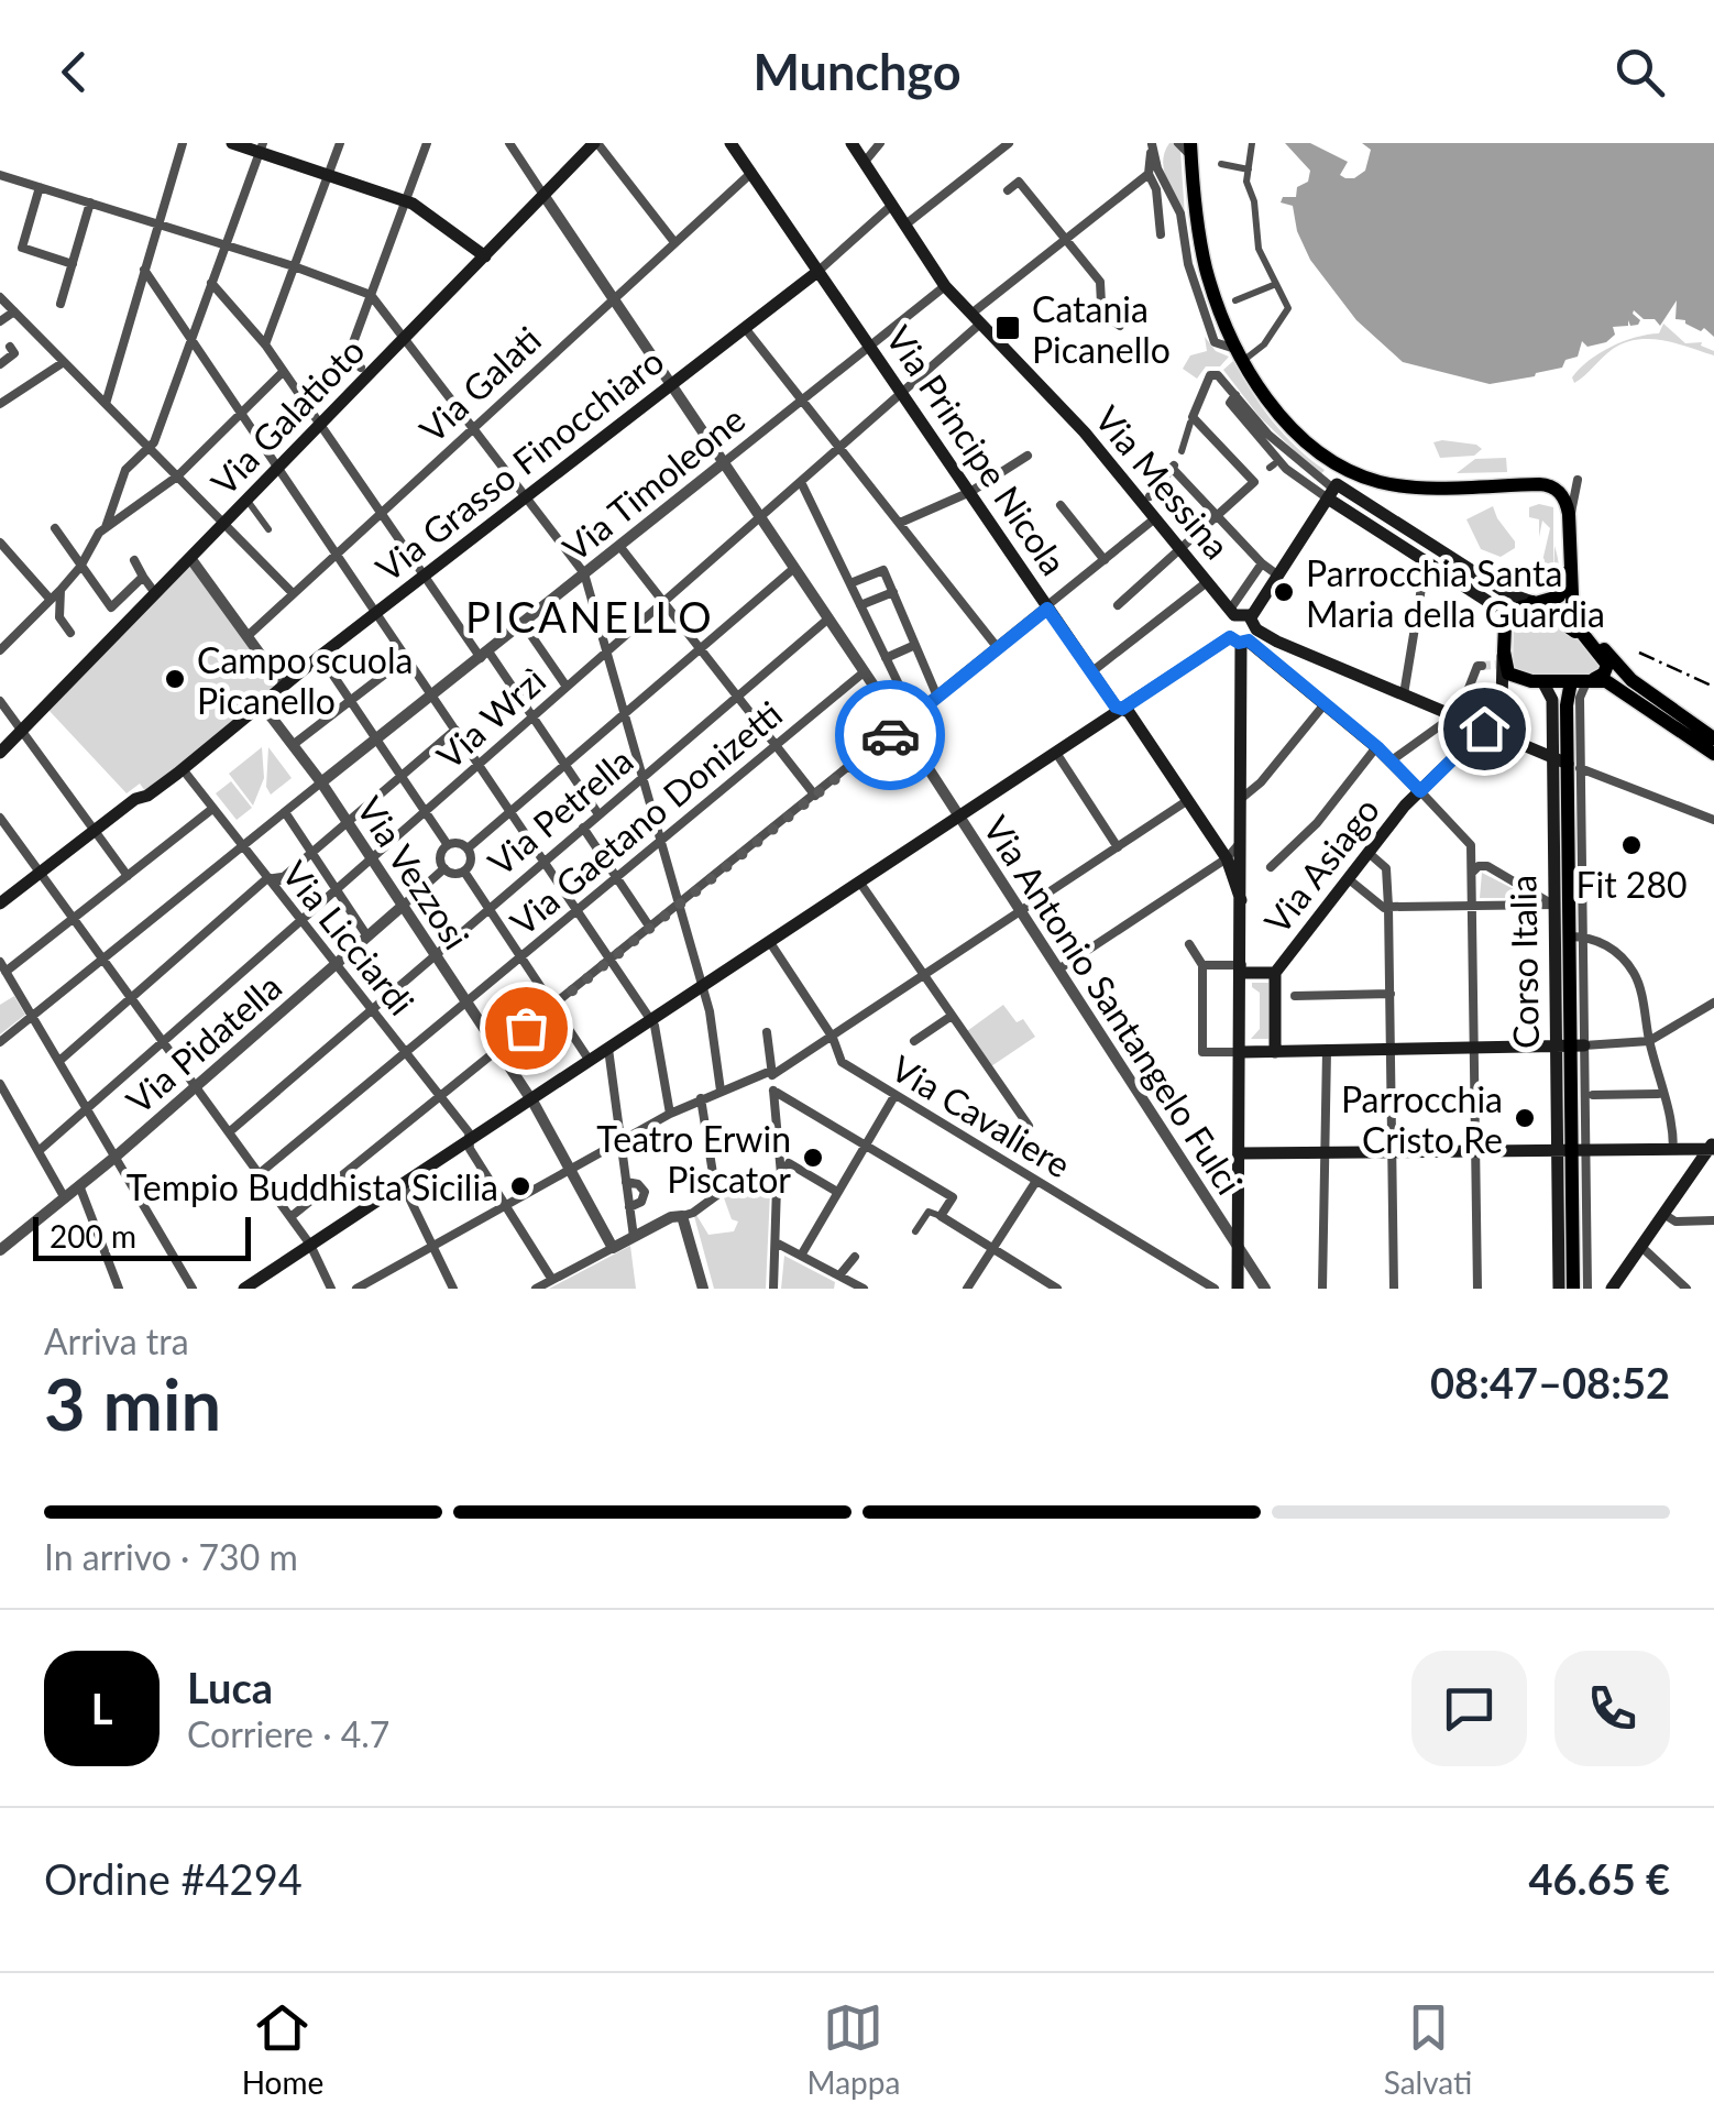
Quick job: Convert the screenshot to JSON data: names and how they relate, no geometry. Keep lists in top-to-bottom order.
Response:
{
  "streets": {
    "main road": [
      "Via Galatioto",
      "Via Principe Nicola",
      "Via Grasso Finocchiaro",
      "Via Messina",
      "Via Asiago",
      "Corso Italia"
    ],
    "street": [
      "Via Galati",
      "Via Timoleone",
      "Via Wrzì",
      "Via Petrella",
      "Via Gaetano Donizetti",
      "Via Vezzosi",
      "Via Licciardi",
      "Via Antonio Santangelo Fulci",
      "Via Pidatella",
      "Via Cavaliere"
    ]
  },
  "crossings": [
    ["Via Galati", "Via Principe Nicola"],
    ["Via Galati", "Via Antonio Santangelo Fulci"],
    ["Via Galatioto", "Via Antonio Santangelo Fulci"],
    ["Via Principe Nicola", "Via Grasso Finocchiaro"],
    ["Via Principe Nicola", "Via Timoleone"],
    ["Via Principe Nicola", "Via Wrzì"],
    ["Via Grasso Finocchiaro", "Via Messina"],
    ["Via Grasso Finocchiaro", "Via Vezzosi"],
    ["Via Grasso Finocchiaro", "Via Licciardi"],
    ["Via Grasso Finocchiaro", "Via Antonio Santangelo Fulci"],
    ["Via Messina", "Via Timoleone"],
    ["Via Messina", "Via Wrzì"],
    ["Via Timoleone", "Via Vezzosi"],
    ["Via Timoleone", "Via Licciardi"],
    ["Via Timoleone", "Via Antonio Santangelo Fulci"],
    ["Via Wrzì", "Via Vezzosi"],
    ["Via Wrzì", "Via Licciardi"],
    ["Via Wrzì", "Via Antonio Santangelo Fulci"],
    ["Via Petrella", "Via Vezzosi"],
    ["Via Petrella", "Via Licciardi"],
    ["Via Petrella", "Via Antonio Santangelo Fulci"],
    ["Via Gaetano Donizetti", "Via Vezzosi"],
    ["Via Gaetano Donizetti", "Via Licciardi"],
    ["Via Gaetano Donizetti", "Via Antonio Santangelo Fulci"],
    ["Via Vezzosi", "Via Pidatella"],
    ["Via Licciardi", "Via Pidatella"]
  ],
  "districts": ["PICANELLO"],
  "places": {
    "transit": ["Catania Picanello"],
    "other": [
      "Parrocchia Santa Maria della Guardia",
      "Campo scuola Picanello",
      "Fit 280",
      "Parrocchia Cristo Re",
      "Teatro Erwin Piscator",
      "Tempio Buddhista Sicilia"
    ]
  },
  "scale_bar": "200 m",
  "page": {
    "header": "Munchgo",
    "scale": "200 m",
    "heading": ["3 min", "Arriva tra", "08:47–08:52"],
    "panel": [
      "Luca",
      "Corriere · 4.7",
      "Ordine #4294",
      "46.65 €"
    ],
    "bar": "In arrivo · 730 m",
    "round": "L",
    "tabs": ["Home", "Mappa", "Salvati"]
  }
}
